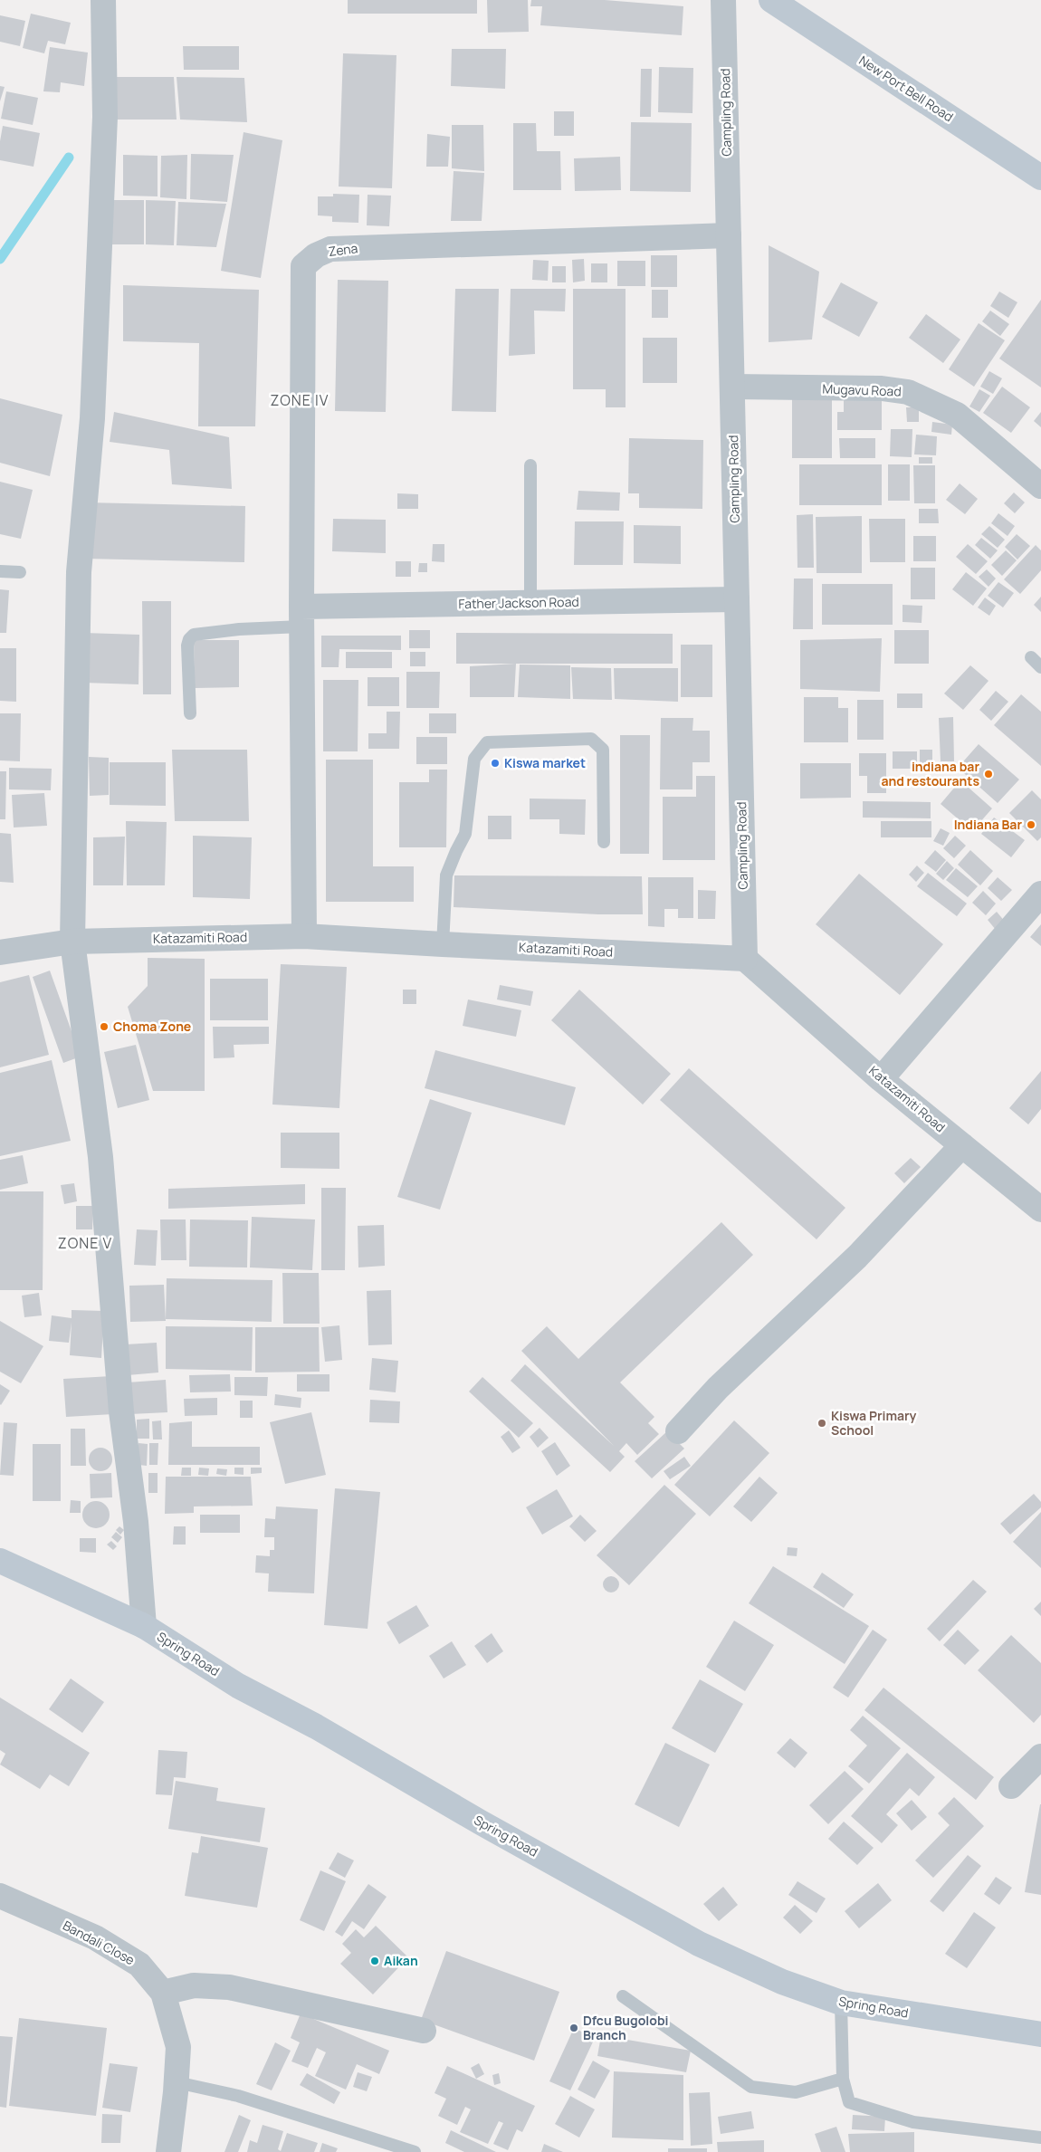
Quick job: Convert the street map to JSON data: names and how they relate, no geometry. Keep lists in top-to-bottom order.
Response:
{
  "streets": {
    "main road": ["New Port Bell Road", "Spring Road"],
    "street": [
      "Campling Road",
      "Zena",
      "Mugavu Road",
      "Father Jackson Road",
      "Katazamiti Road",
      "Bandali Close"
    ]
  },
  "crossings": [
    ["Campling Road", "Zena"],
    ["Campling Road", "Mugavu Road"],
    ["Campling Road", "Father Jackson Road"],
    ["Campling Road", "Katazamiti Road"],
    ["Zena", "Father Jackson Road"]
  ],
  "districts": ["ZONE IV", "ZONE V"],
  "places": [
    "Kiswa market",
    "indiana bar and restourants",
    "Indiana Bar",
    "Choma Zone",
    "Kiswa Primary School",
    "Aikan",
    "Dfcu Bugolobi Branch"
  ]
}
